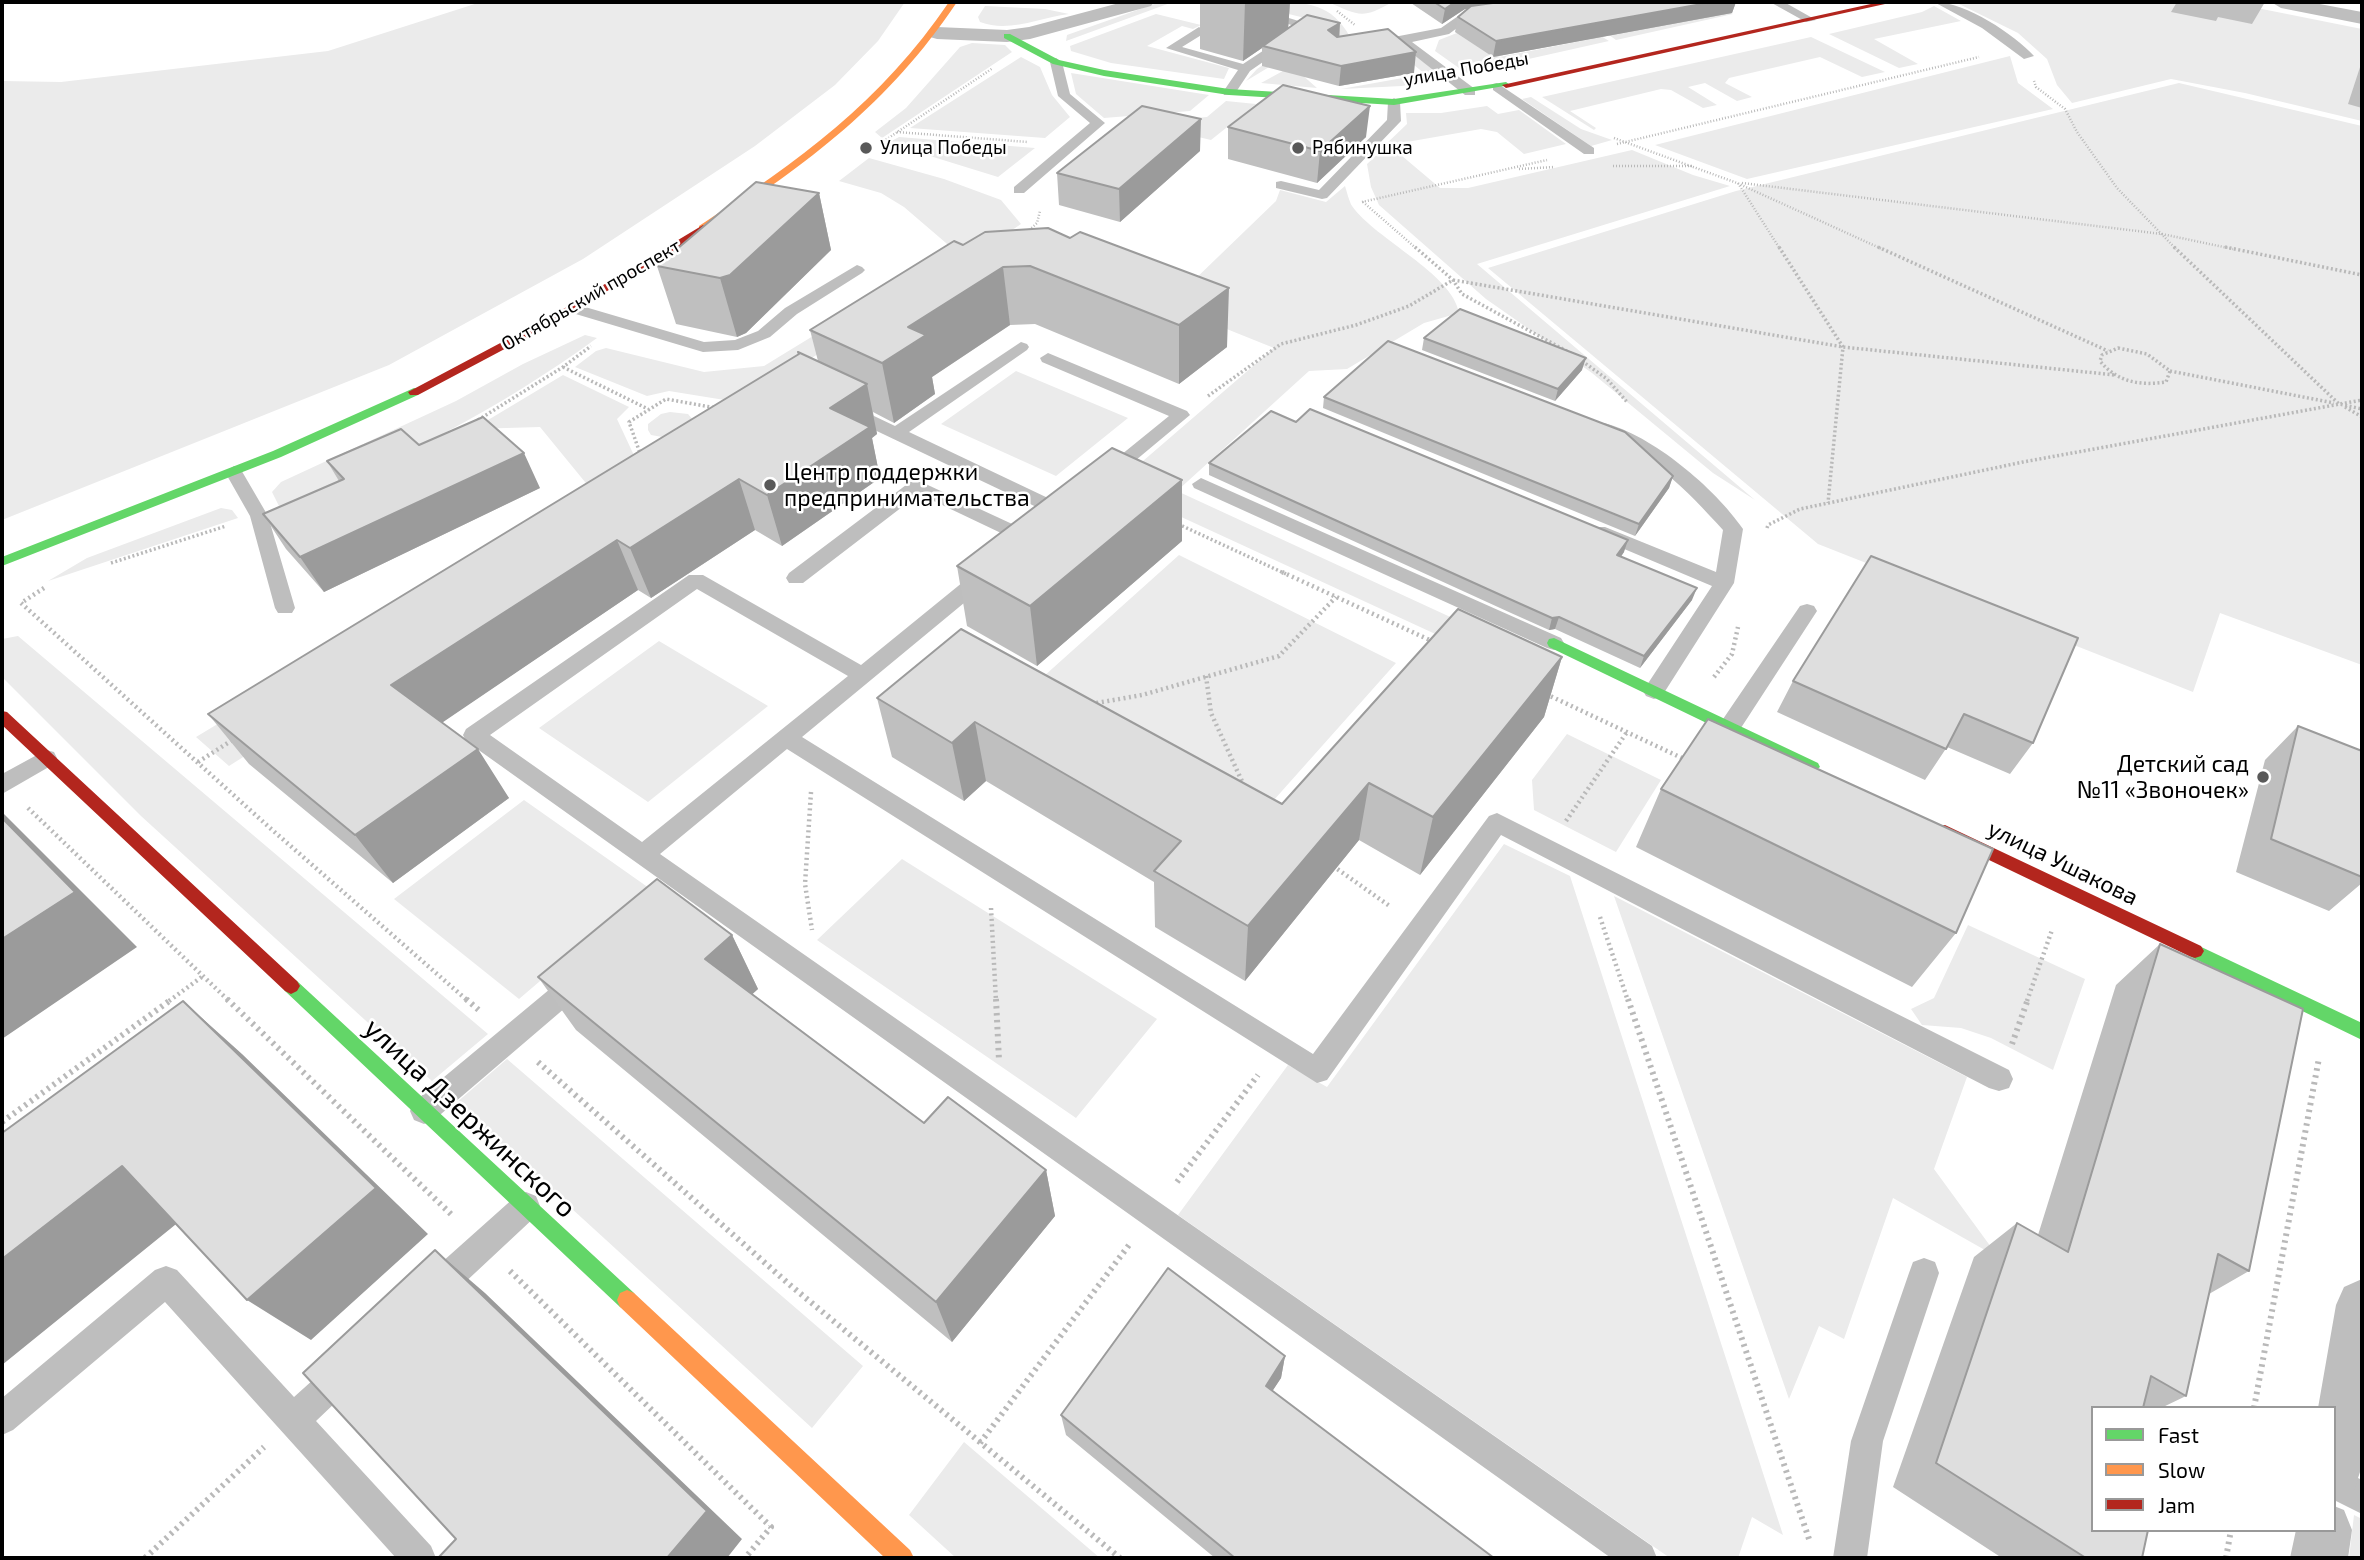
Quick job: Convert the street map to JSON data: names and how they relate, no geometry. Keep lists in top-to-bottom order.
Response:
{
  "streets": {
    "street": [
      "улица Победы",
      "Октябрьский проспект",
      "улица Ушакова",
      "улица Дзержинского"
    ]
  },
  "places": [
    "Улица Победы",
    "Рябинушка",
    "Центр поддержки предпринимательства",
    "Детский сад №11 «Звоночек»"
  ],
  "legend": ["Fast", "Slow", "Jam"]
}
